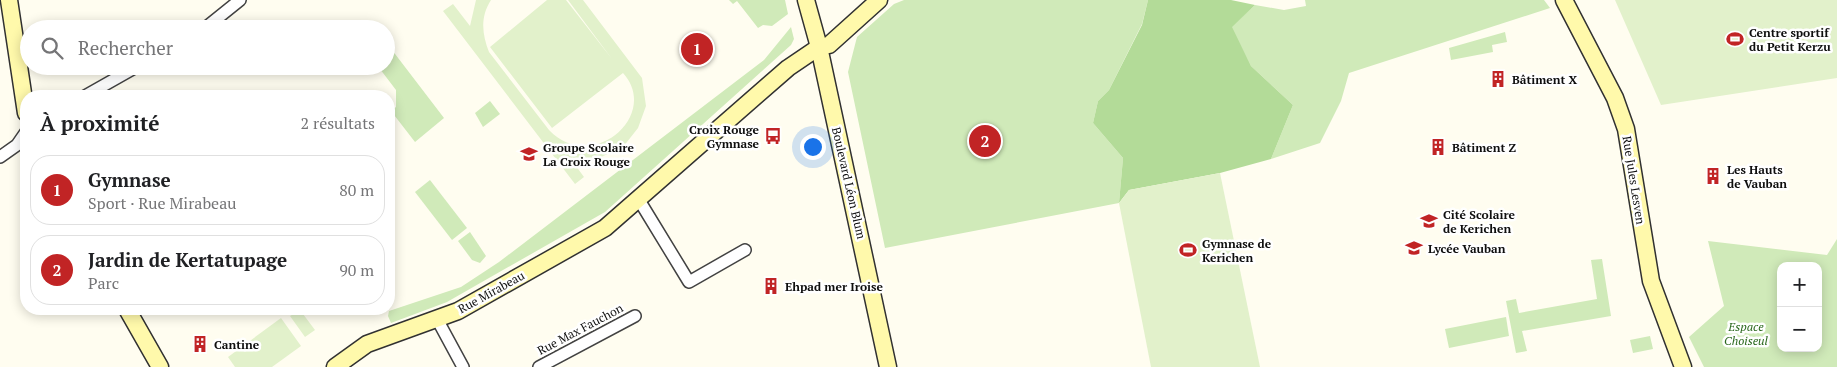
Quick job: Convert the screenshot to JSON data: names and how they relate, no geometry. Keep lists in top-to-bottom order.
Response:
{
  "streets": {
    "street": [
      "Rue Jules Lesven",
      "Boulevard Léon Blum",
      "Rue Mirabeau",
      "Rue Max Fauchon"
    ]
  },
  "crossings": [
    ["Boulevard Léon Blum", "Rue Mirabeau"]
  ],
  "parks": ["Espace Choiseul"],
  "places": {
    "sports": ["Centre sportif du Petit Kerzu", "Gymnase de Kerichen"],
    "building": [
      "Bâtiment X",
      "Bâtiment Z",
      "Les Hauts de Vauban",
      "Ehpad mer Iroise",
      "Cantine"
    ],
    "bus stop": ["Croix Rouge Gymnase"],
    "school or university": ["Groupe Scolaire La Croix Rouge", "Cité Scolaire de Kerichen", "Lycée Vauban"]
  },
  "page": {
    "search": "Rechercher",
    "pins": ["1", "2"],
    "heading": ["À proximité", "2 résultats"],
    "list": [
      {
        "mark": "1",
        "name": "Gymnase",
        "note": "Sport · Rue Mirabeau",
        "value": "80 m"
      },
      {
        "mark": "2",
        "name": "Jardin de Kertatupage",
        "note": "Parc",
        "value": "90 m"
      }
    ],
    "map_buttons": ["+", "−"]
  }
}
